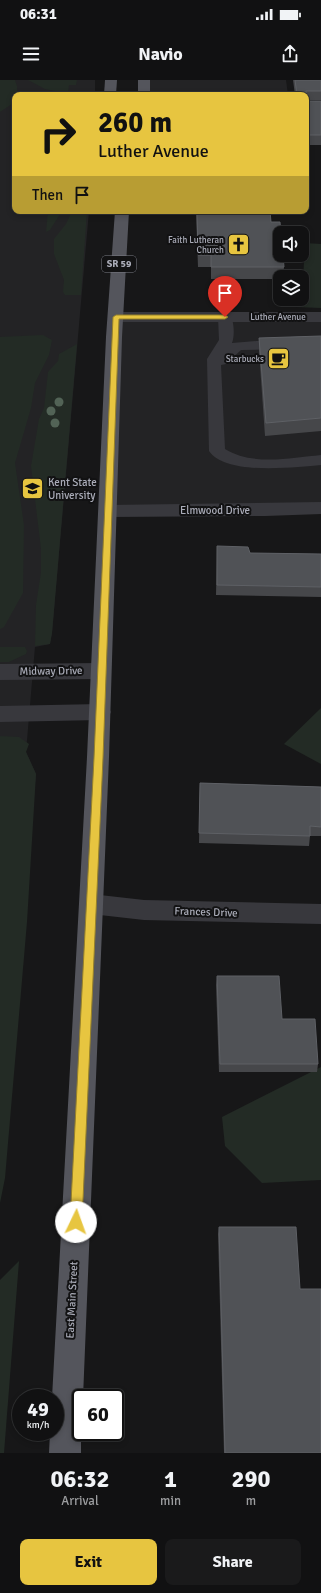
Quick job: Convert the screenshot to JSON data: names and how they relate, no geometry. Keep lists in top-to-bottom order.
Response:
{
  "streets": {
    "main road": ["SR 59", "East Main Street"],
    "street": [
      "Luther Avenue",
      "Elmwood Drive",
      "Midway Drive",
      "Frances Drive"
    ]
  },
  "crossings": [
    ["Luther Avenue", "East Main Street"],
    ["Elmwood Drive", "East Main Street"],
    ["Midway Drive", "East Main Street"],
    ["Frances Drive", "East Main Street"]
  ],
  "places": {
    "church": ["Faith Lutheran Church"],
    "cafe": ["Starbucks"],
    "school or university": ["Kent State University"]
  },
  "page": {
    "status": "06:31",
    "header": "Navio",
    "turn": ["260 m", "Luther Avenue"],
    "then": "Then",
    "speed": "49 km/h",
    "limit": "60",
    "eta": [
      "06:32",
      "Arrival",
      "1",
      "min",
      "290",
      "m"
    ],
    "buttons": ["Exit", "Share"]
  }
}
